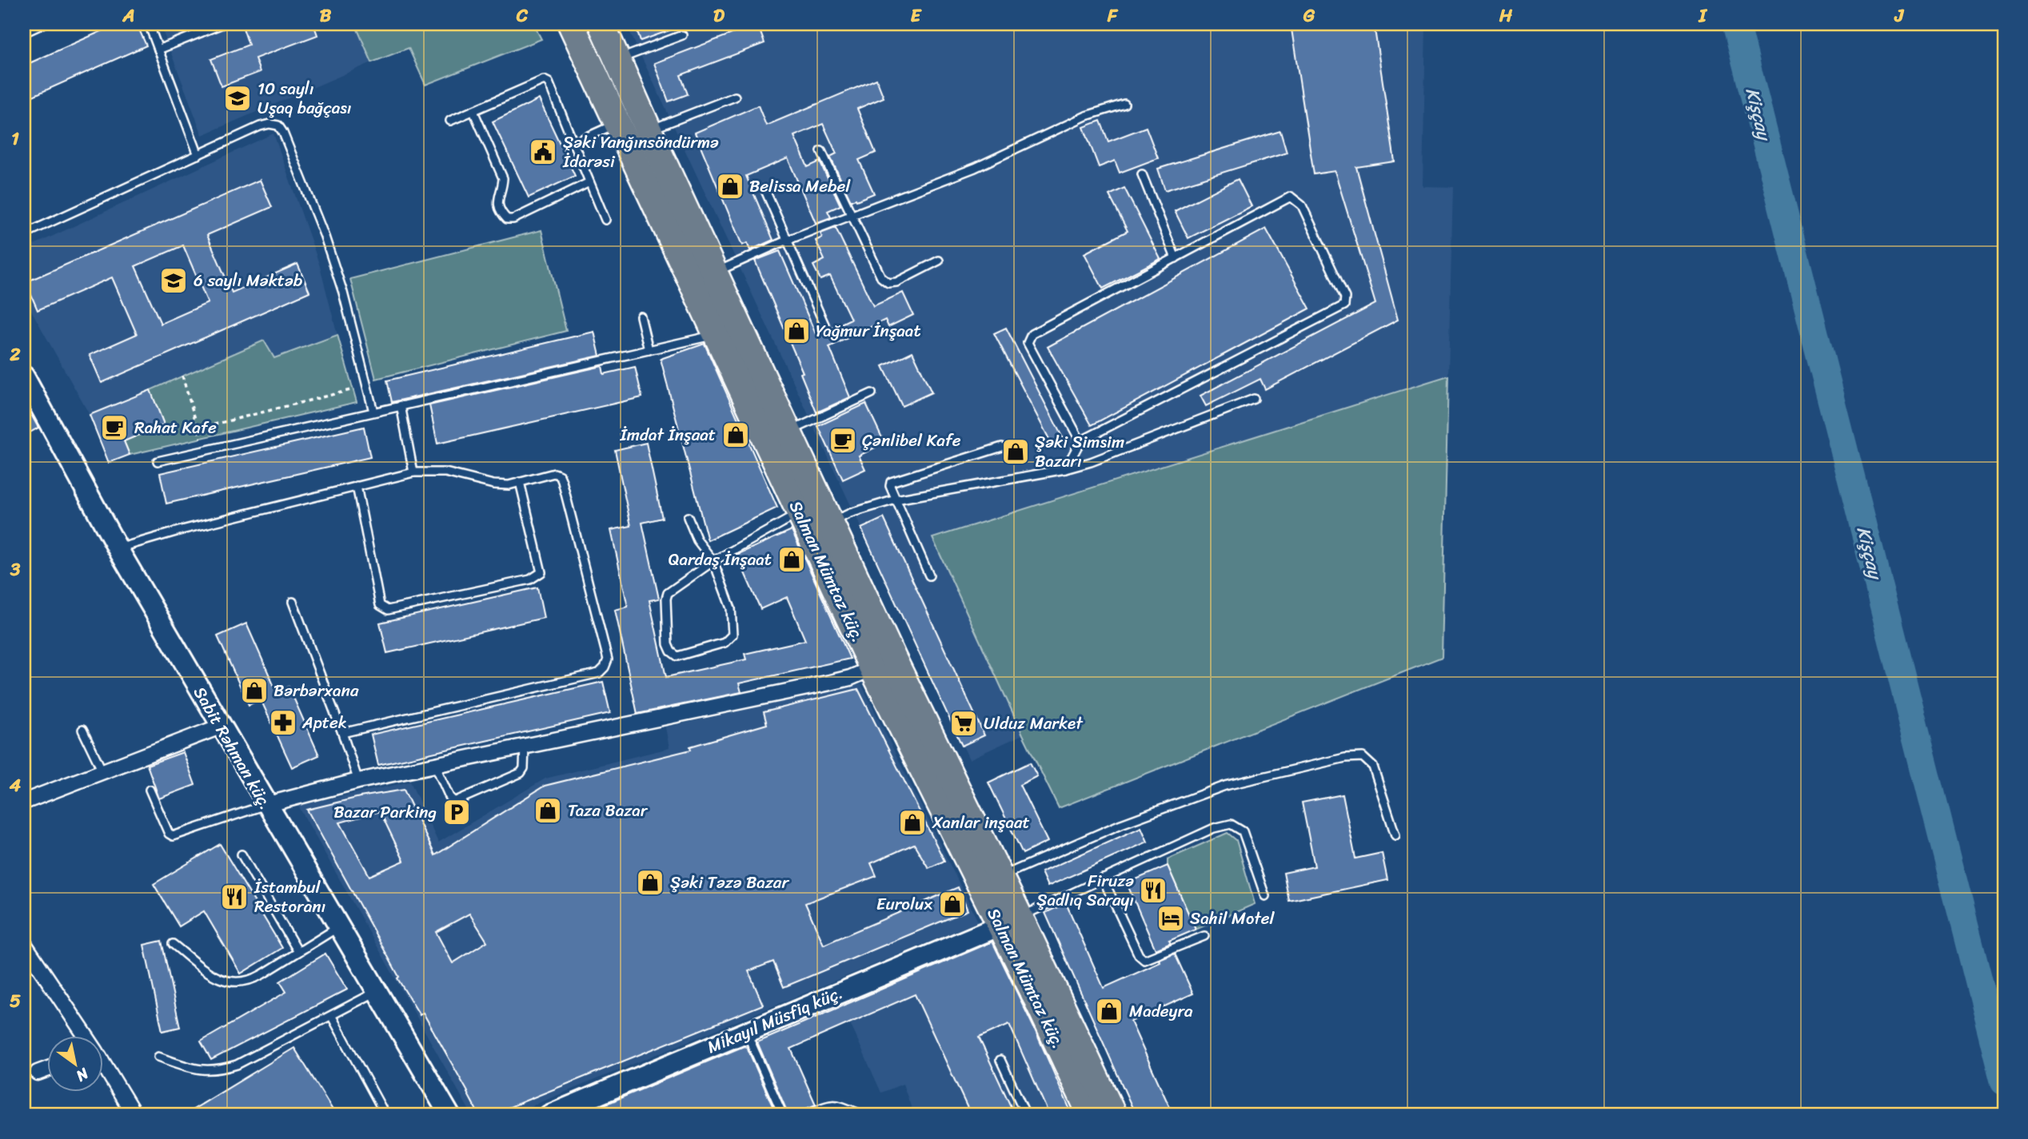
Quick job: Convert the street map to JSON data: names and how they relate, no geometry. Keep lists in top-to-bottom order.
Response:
{
  "streets": {
    "highway": ["Salman Mümtaz küç."],
    "main road": ["Sabit Rəhman küç.", "Mikayıl Müsfiq küç."]
  },
  "crossings": [
    ["Salman Mümtaz küç.", "Mikayıl Müsfiq küç."]
  ],
  "water": ["Kişçay"],
  "places": {
    "school or university": ["10 saylı Uşaq bağçası", "6 saylı Məktəb"],
    "public building": ["Şəki Yanğınsöndürmə İdarəsi"],
    "shop": [
      "Belissa Mebel",
      "Yağmur İnşaat",
      "İmdat İnşaat",
      "Şəki Simsim Bazarı",
      "Qardaş İnşaat",
      "Bərbərxana",
      "Taza Bazar",
      "Xanlar inşaat",
      "Şəki Təzə Bazar",
      "Eurolux",
      "Madeyra"
    ],
    "cafe": ["Rahat Kafe", "Çənlibel Kafe"],
    "pharmacy": ["Aptek"],
    "supermarket": ["Ulduz Market"],
    "parking": ["Bazar Parking"],
    "restaurant": ["Firuzə Şadlıq Sarayı", "İstambul Restoranı"],
    "hotel": ["Sahil Motel"]
  },
  "north": "bottom right",
  "grid": {
    "columns": [
      "A",
      "B",
      "C",
      "D",
      "E",
      "F",
      "G",
      "H",
      "I",
      "J"
    ],
    "rows": [
      "1",
      "2",
      "3",
      "4",
      "5"
    ]
  }
}
